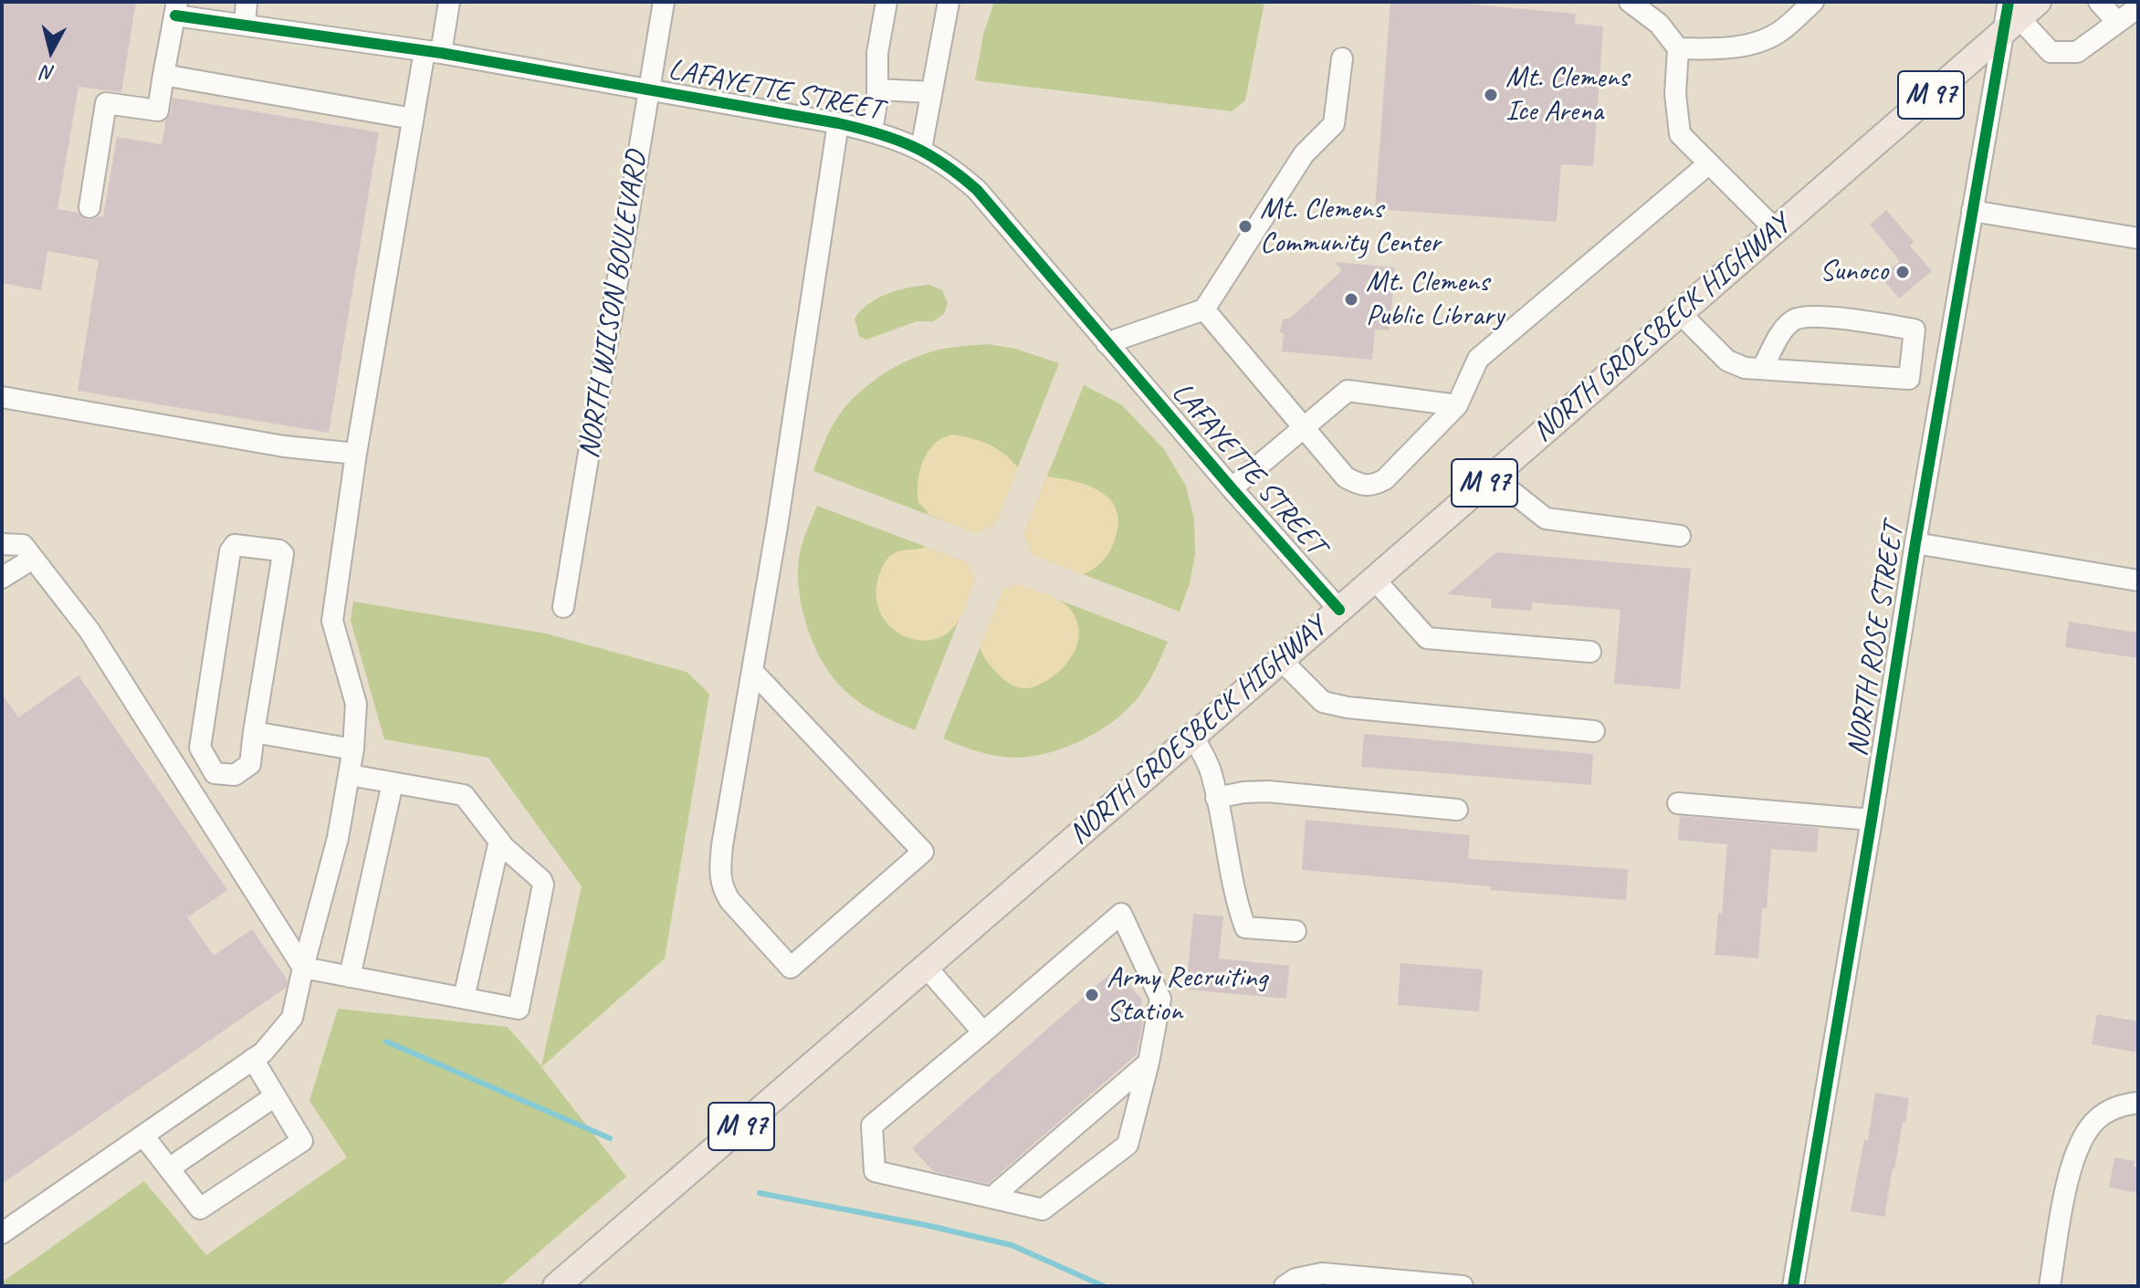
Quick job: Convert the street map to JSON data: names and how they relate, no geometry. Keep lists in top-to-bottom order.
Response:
{
  "streets": {
    "main road": ["M 97", "NORTH GROESBECK HIGHWAY"],
    "street": ["LAFAYETTE STREET", "NORTH WILSON BOULEVARD", "NORTH ROSE STREET"]
  },
  "crossings": [
    ["LAFAYETTE STREET", "NORTH WILSON BOULEVARD"],
    ["LAFAYETTE STREET", "NORTH GROESBECK HIGHWAY"],
    ["NORTH GROESBECK HIGHWAY", "NORTH ROSE STREET"]
  ],
  "places": [
    "Mt. Clemens Ice Arena",
    "Mt. Clemens Community Center",
    "Sunoco",
    "Mt. Clemens Public Library",
    "Army Recruiting Station"
  ],
  "north": "bottom"
}
